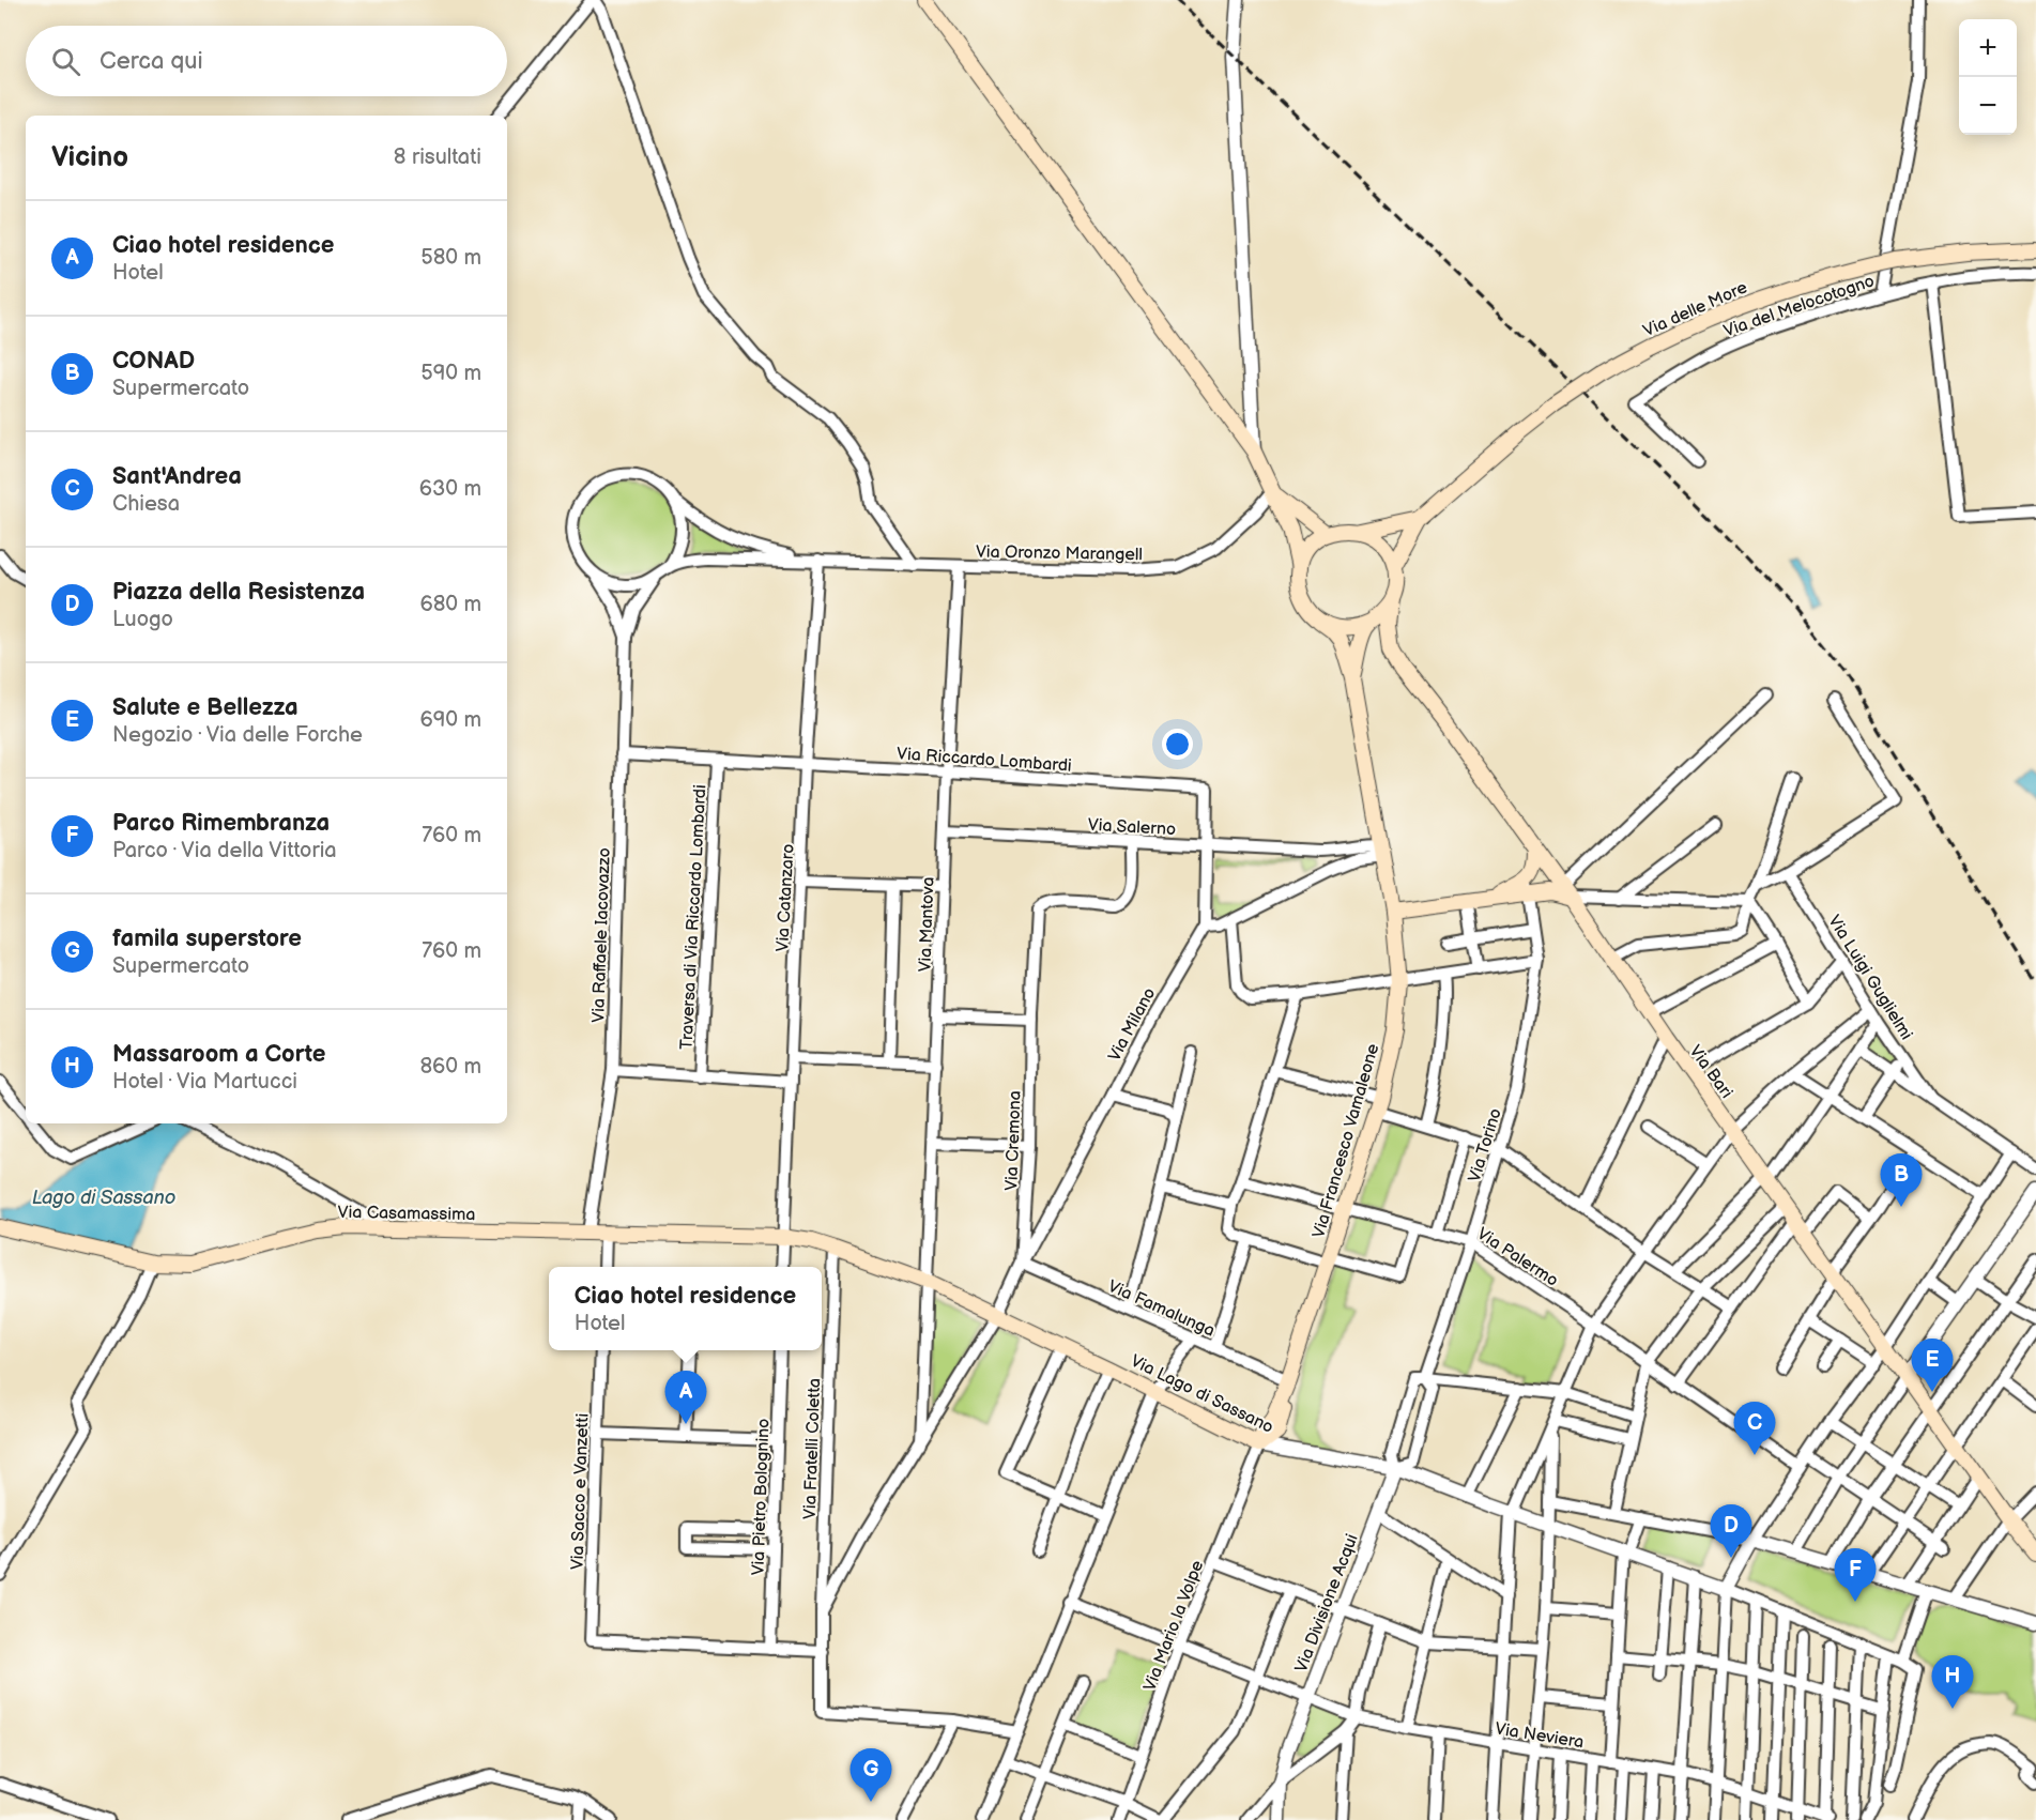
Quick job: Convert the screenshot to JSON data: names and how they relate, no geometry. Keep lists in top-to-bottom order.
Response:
{
  "streets": {
    "main road": [
      "Via delle More",
      "Via Bari",
      "Via Francesco Vamaleone",
      "Via Casamassima",
      "Via Lago di Sassano"
    ],
    "street": [
      "Via del Melocotogno",
      "Via Oronzo Marangell",
      "Via Riccardo Lombardi",
      "Via Salerno",
      "Via Catanzaro",
      "Traversa di Via Riccardo Lombardi",
      "Via Mantova",
      "Via Raffaele Iacovazzo",
      "Via Luigi Guglielmi",
      "Via Milano",
      "Via Cremona",
      "Via Torino",
      "Via Palermo",
      "Via Famalunga",
      "Via Fratelli Coletta",
      "Via Sacco e Vanzetti",
      "Via Pietro Bolognino",
      "Via Divisione Acqui",
      "Via Mario la Volpe",
      "Via Neviera"
    ]
  },
  "crossings": [
    ["Via Oronzo Marangell", "Via Catanzaro"],
    ["Via Oronzo Marangell", "Via Mantova"],
    ["Via Riccardo Lombardi", "Via Salerno"],
    ["Via Riccardo Lombardi", "Via Catanzaro"],
    ["Via Riccardo Lombardi", "Traversa di Via Riccardo Lombardi"],
    ["Via Riccardo Lombardi", "Via Mantova"],
    ["Via Riccardo Lombardi", "Via Raffaele Iacovazzo"],
    ["Via Riccardo Lombardi", "Via Milano"],
    ["Via Salerno", "Via Mantova"],
    ["Via Salerno", "Via Cremona"],
    ["Via Salerno", "Via Francesco Vamaleone"],
    ["Via Catanzaro", "Via Casamassima"],
    ["Via Catanzaro", "Via Lago di Sassano"],
    ["Via Mantova", "Via Milano"],
    ["Via Mantova", "Via Lago di Sassano"],
    ["Via Raffaele Iacovazzo", "Via Casamassima"],
    ["Via Milano", "Via Cremona"],
    ["Via Milano", "Via Famalunga"],
    ["Via Milano", "Via Lago di Sassano"],
    ["Via Milano", "Via Fratelli Coletta"],
    ["Via Bari", "Via Francesco Vamaleone"],
    ["Via Bari", "Via Torino"],
    ["Via Cremona", "Via Famalunga"],
    ["Via Francesco Vamaleone", "Via Palermo"],
    ["Via Francesco Vamaleone", "Via Famalunga"],
    ["Via Torino", "Via Palermo"],
    ["Via Casamassima", "Via Lago di Sassano"],
    ["Via Lago di Sassano", "Via Fratelli Coletta"],
    ["Via Lago di Sassano", "Via Divisione Acqui"],
    ["Via Lago di Sassano", "Via Mario la Volpe"],
    ["Via Sacco e Vanzetti", "Via Pietro Bolognino"],
    ["Via Divisione Acqui", "Via Neviera"],
    ["Via Mario la Volpe", "Via Neviera"]
  ],
  "water": ["Lago di Sassano"],
  "page": {
    "map_buttons": ["+", "−"],
    "search": "Cerca qui",
    "heading": ["Vicino", "8 risultati"],
    "list": [
      {
        "mark": "A",
        "name": "Ciao hotel residence",
        "note": "Hotel",
        "value": "580 m"
      },
      {
        "mark": "B",
        "name": "CONAD",
        "note": "Supermercato",
        "value": "590 m"
      },
      {
        "mark": "C",
        "name": "Sant'Andrea",
        "note": "Chiesa",
        "value": "630 m"
      },
      {
        "mark": "D",
        "name": "Piazza della Resistenza",
        "note": "Luogo",
        "value": "680 m"
      },
      {
        "mark": "E",
        "name": "Salute e Bellezza",
        "note": "Negozio · Via delle Forche",
        "value": "690 m"
      },
      {
        "mark": "F",
        "name": "Parco Rimembranza",
        "note": "Parco · Via della Vittoria",
        "value": "760 m"
      },
      {
        "mark": "G",
        "name": "famila superstore",
        "note": "Supermercato",
        "value": "760 m"
      },
      {
        "mark": "H",
        "name": "Massaroom a Corte",
        "note": "Hotel · Via Martucci",
        "value": "860 m"
      }
    ],
    "pins": [
      "B",
      "E",
      "A",
      "C",
      "D",
      "F",
      "H",
      "G"
    ],
    "popup": ["Ciao hotel residence", "Hotel"]
  }
}
